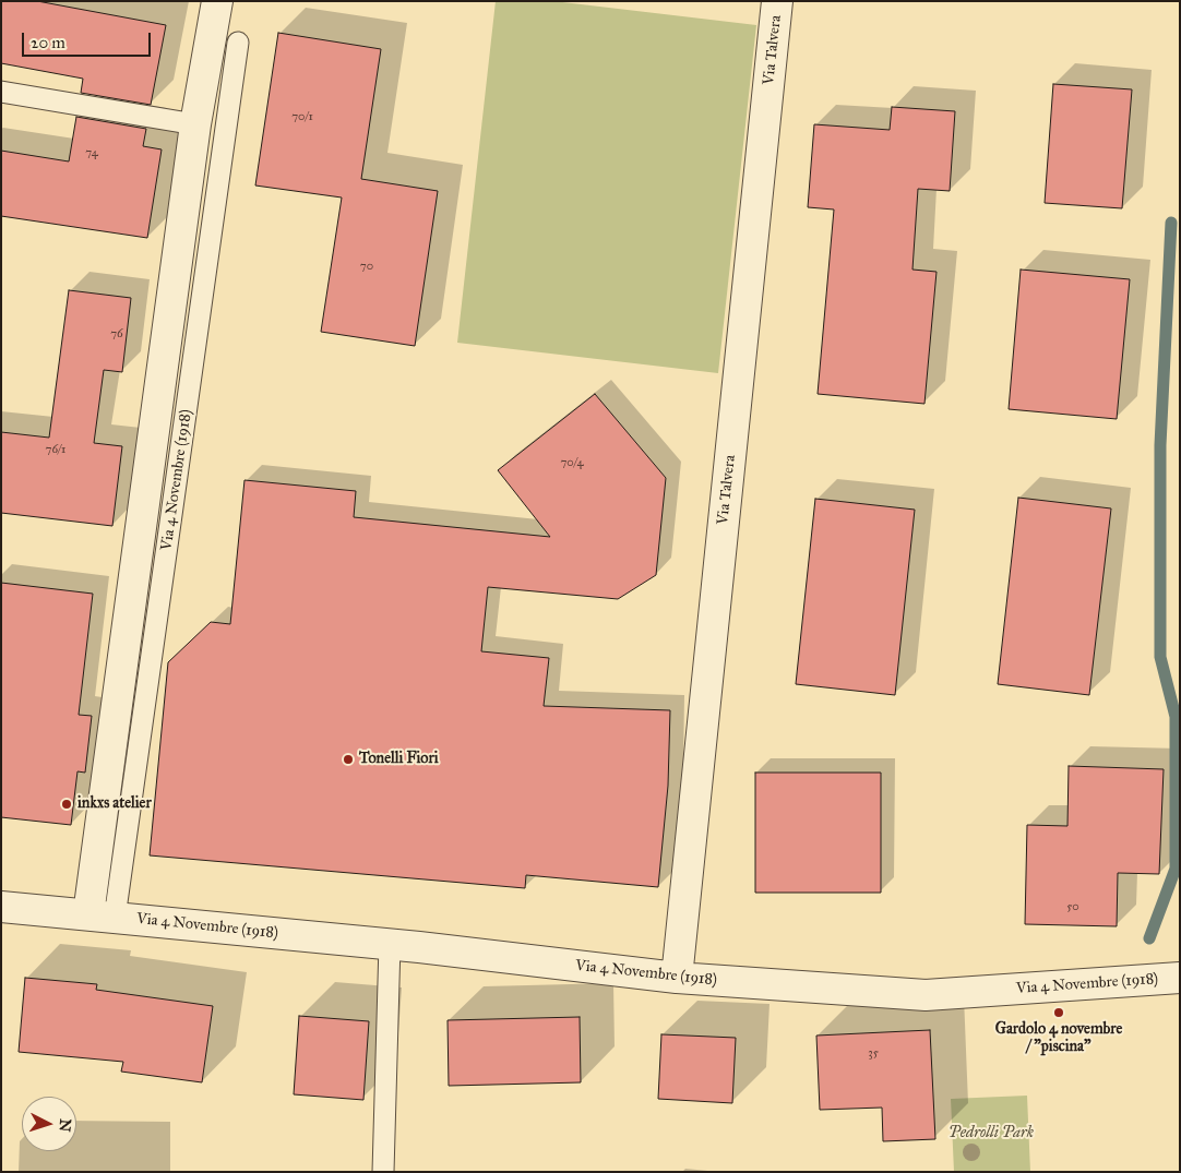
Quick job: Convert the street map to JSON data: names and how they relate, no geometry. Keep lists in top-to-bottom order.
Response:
{
  "streets": {
    "street": ["Via Talvera", "Via 4 Novembre (1918)"]
  },
  "crossings": [
    ["Via Talvera", "Via 4 Novembre (1918)"]
  ],
  "parks": ["Pedrolli Park"],
  "places": ["Tonelli Fiori", "inkxs atelier", "Gardolo 4 novembre / \"piscina\""],
  "house_numbers": [
    "70/1",
    "74",
    "70",
    "76",
    "76/1",
    "70/4",
    "50",
    "35"
  ],
  "scale_bar": "20 m",
  "north": "right"
}
